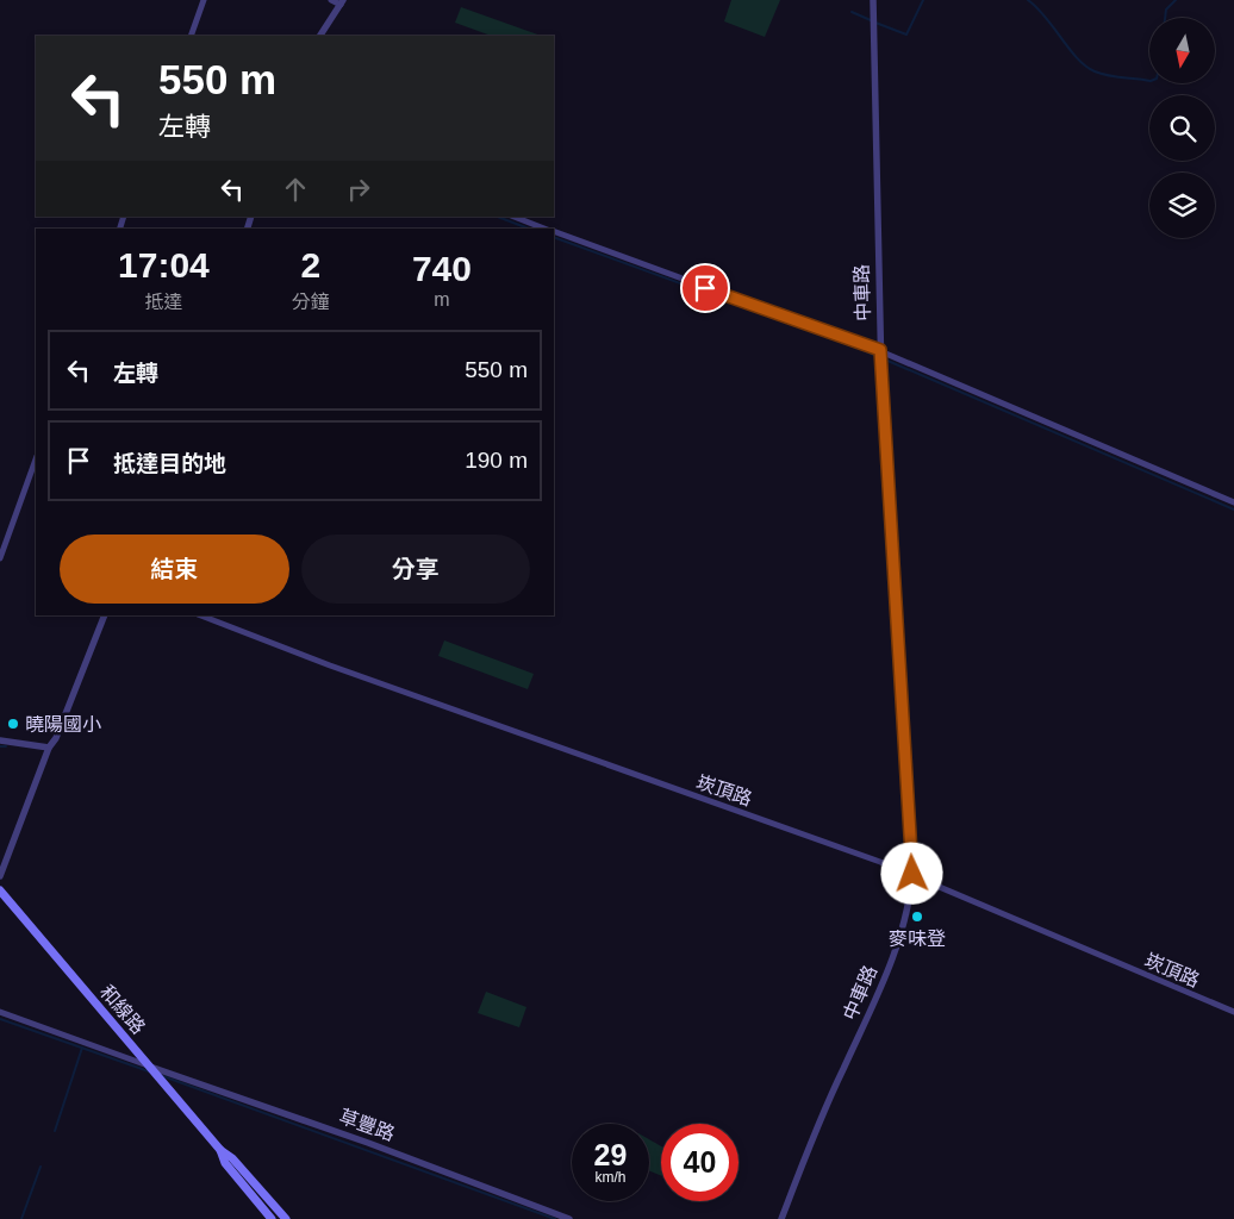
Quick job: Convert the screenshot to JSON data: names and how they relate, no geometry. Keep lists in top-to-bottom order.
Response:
{
  "streets": {
    "main road": ["和線路"],
    "street": ["中車路", "崁頂路", "草豐路"]
  },
  "crossings": [
    ["中車路", "崁頂路"],
    ["和線路", "草豐路"]
  ],
  "places": ["曉陽國小", "麥味登"],
  "north": "bottom",
  "page": {
    "turn": ["550 m", "左轉"],
    "eta": [
      "17:04",
      "抵達",
      "2",
      "分鐘",
      "740",
      "m"
    ],
    "list": [
      {
        "name": "左轉",
        "value": "550 m"
      },
      {
        "name": "抵達目的地",
        "value": "190 m"
      }
    ],
    "buttons": ["結束", "分享"],
    "speed": "29 km/h",
    "limit": "40"
  }
}
